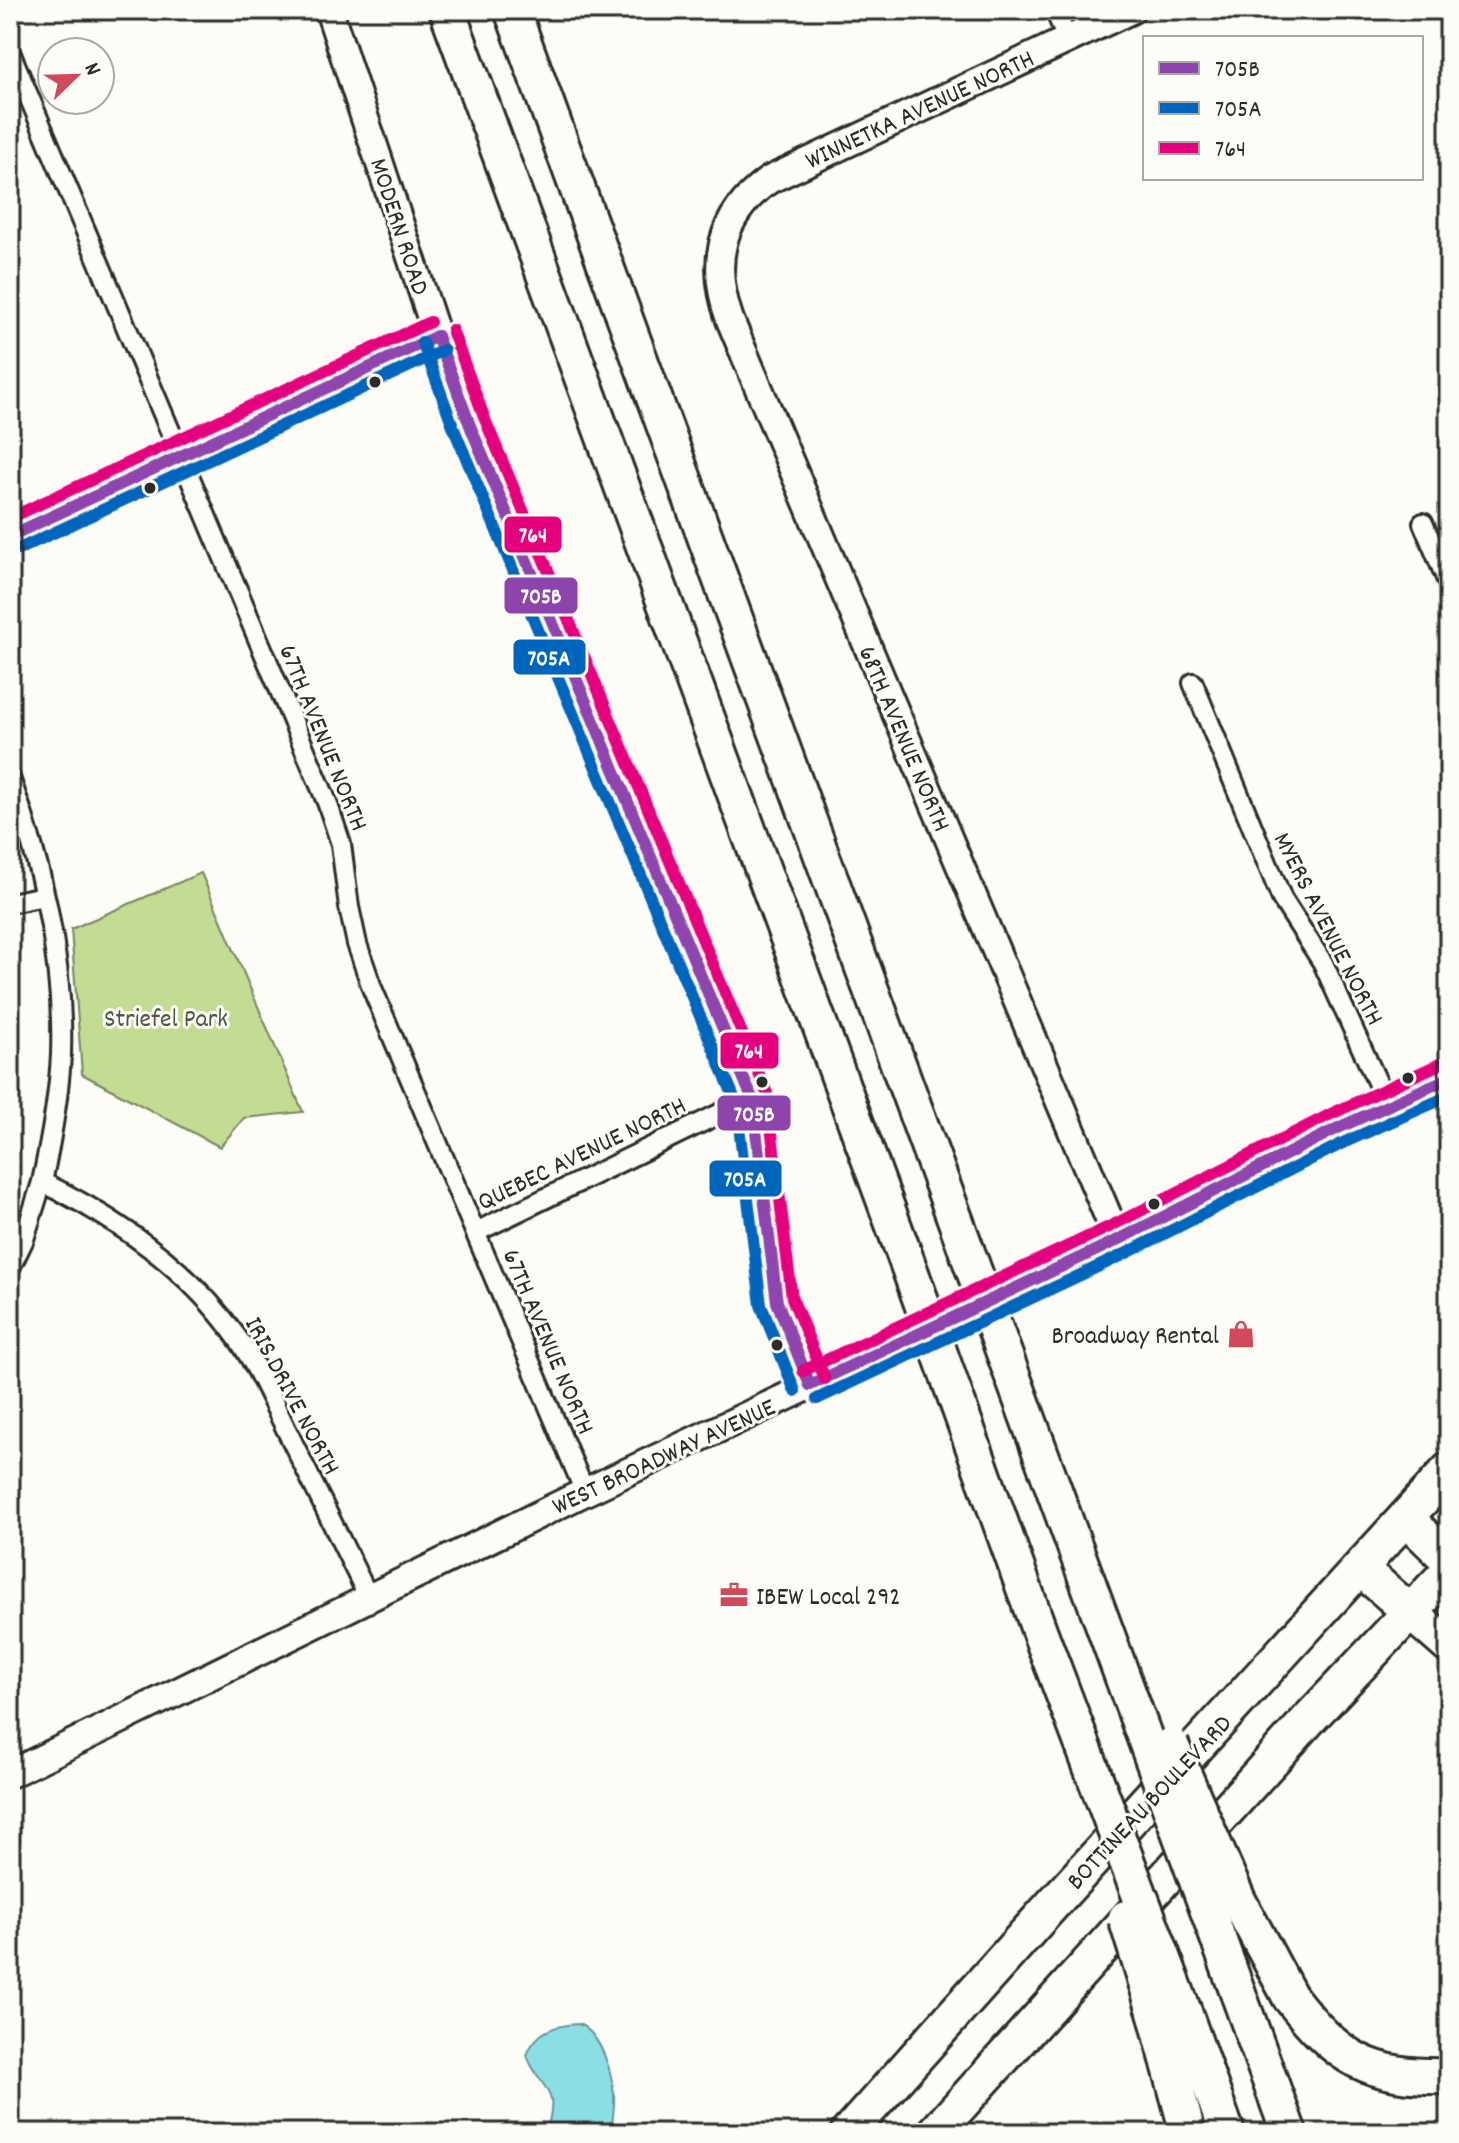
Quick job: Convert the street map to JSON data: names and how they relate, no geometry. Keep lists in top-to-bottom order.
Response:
{
  "streets": {
    "highway": ["BOTTINEAU BOULEVARD"],
    "street": [
      "WINNETKA AVENUE NORTH",
      "MODERN ROAD",
      "67TH AVENUE NORTH",
      "68TH AVENUE NORTH",
      "MYERS AVENUE NORTH",
      "QUEBEC AVENUE NORTH",
      "IRIS DRIVE NORTH",
      "WEST BROADWAY AVENUE"
    ]
  },
  "crossings": [
    ["WINNETKA AVENUE NORTH", "68TH AVENUE NORTH"],
    ["MODERN ROAD", "QUEBEC AVENUE NORTH"],
    ["MODERN ROAD", "WEST BROADWAY AVENUE"],
    ["67TH AVENUE NORTH", "QUEBEC AVENUE NORTH"],
    ["67TH AVENUE NORTH", "WEST BROADWAY AVENUE"],
    ["68TH AVENUE NORTH", "WEST BROADWAY AVENUE"],
    ["MYERS AVENUE NORTH", "WEST BROADWAY AVENUE"],
    ["IRIS DRIVE NORTH", "WEST BROADWAY AVENUE"]
  ],
  "parks": ["Striefel Park"],
  "places": {
    "shop": ["Broadway Rental"],
    "office": ["IBEW Local 292"]
  },
  "lines": ["transit line 764", "transit line 705B", "transit line 705A"],
  "legend": ["705B", "705A", "764"],
  "north": "top right"
}
